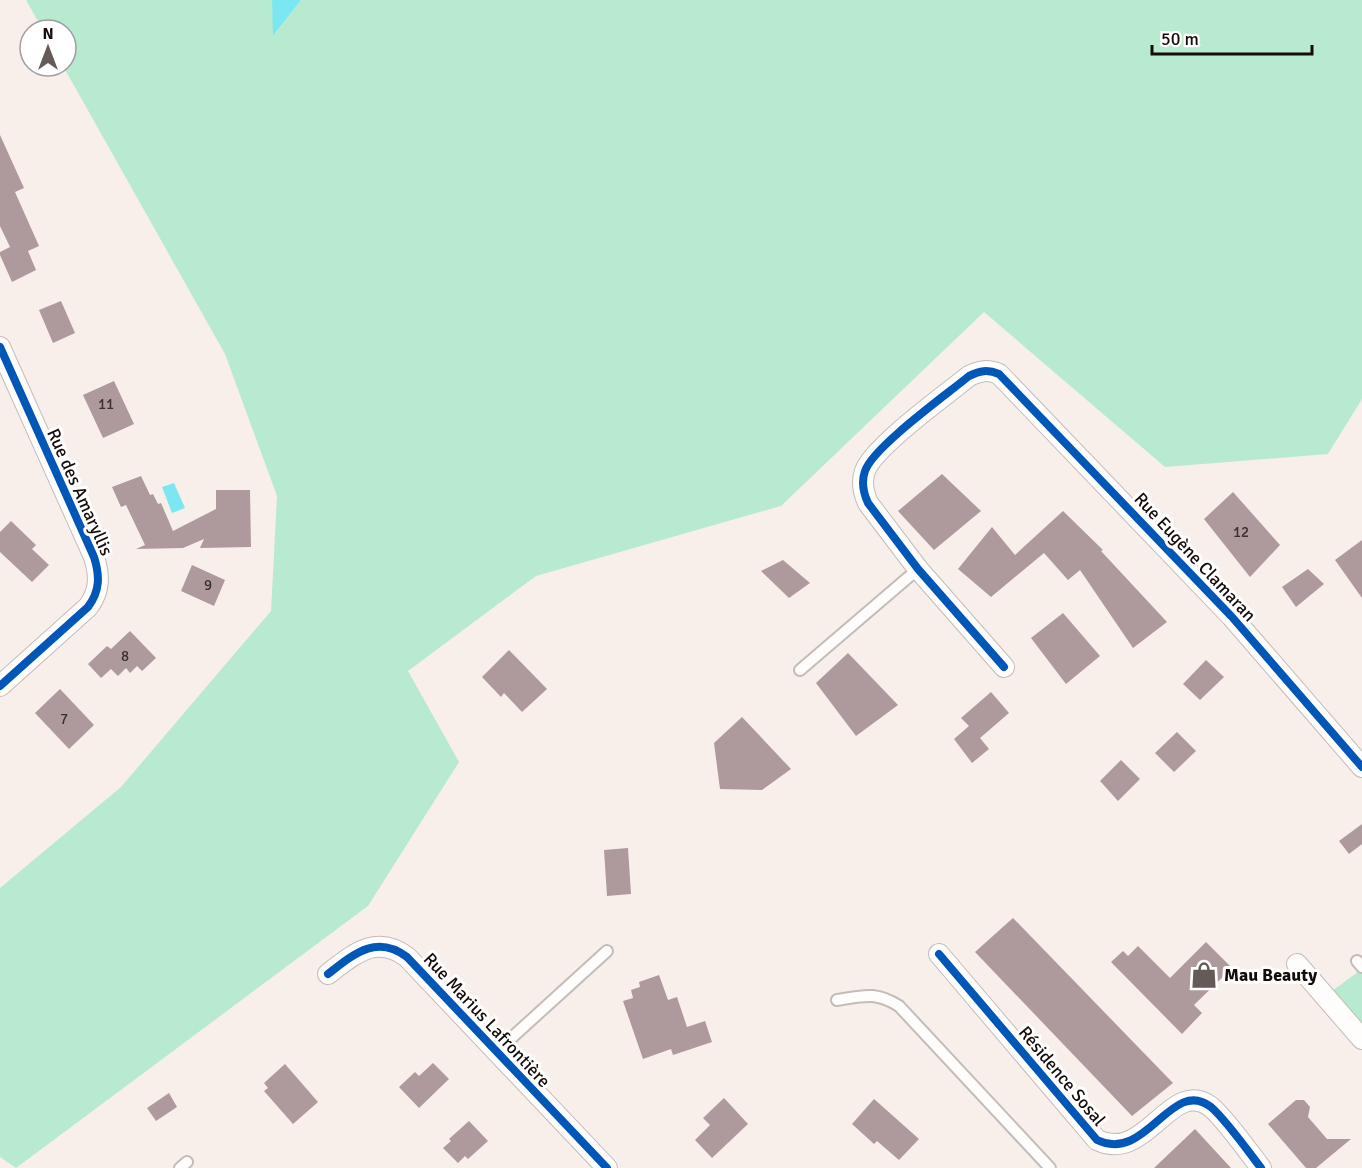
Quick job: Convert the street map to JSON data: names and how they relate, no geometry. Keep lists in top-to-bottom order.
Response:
{
  "streets": {
    "street": [
      "Rue des Amaryllis",
      "Rue Eugène Clamaran",
      "Rue Marius Lafrontière",
      "Résidence Sosal"
    ]
  },
  "places": {
    "shop": ["Mau Beauty"]
  },
  "house_numbers": [
    "11",
    "12",
    "9",
    "8",
    "7"
  ],
  "scale_bar": "50 m",
  "north": "top"
}
